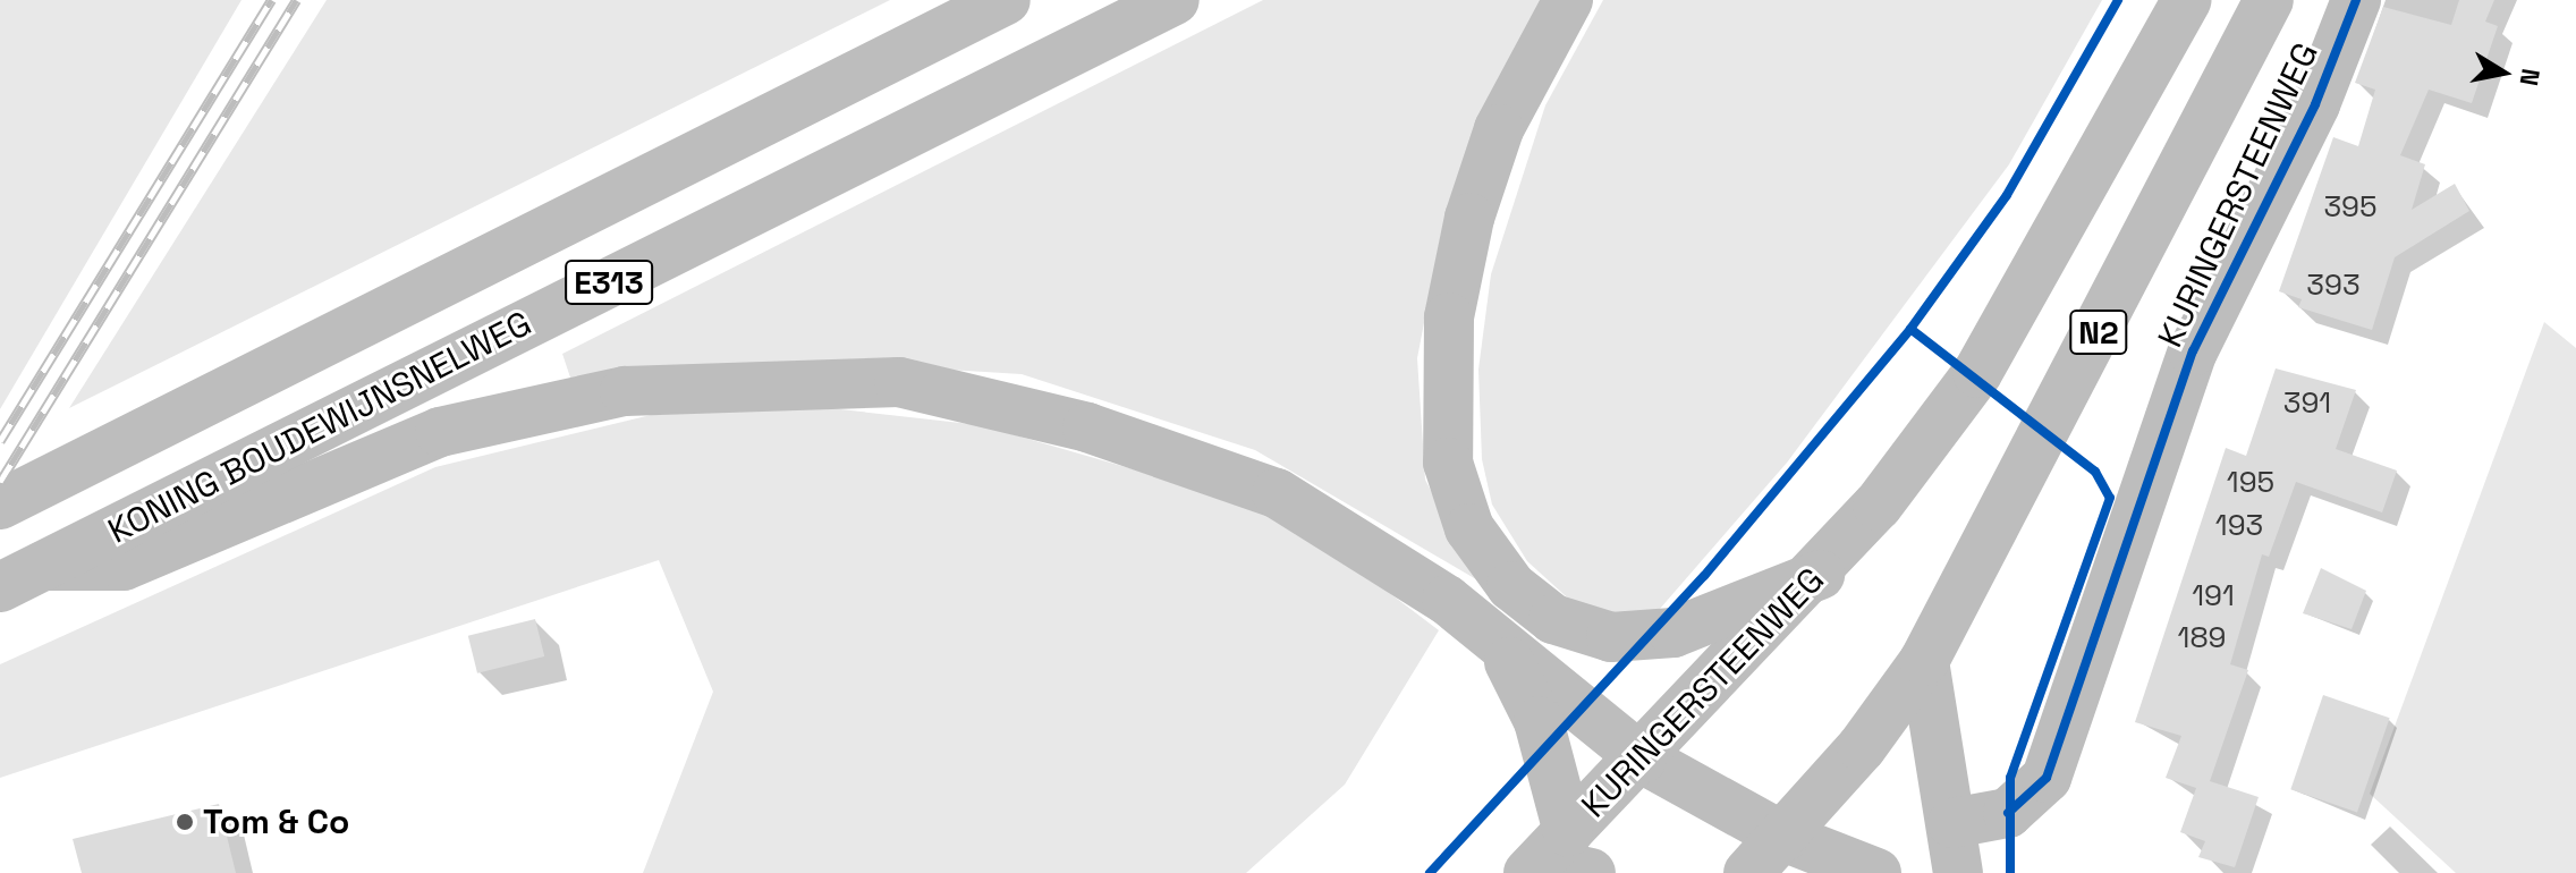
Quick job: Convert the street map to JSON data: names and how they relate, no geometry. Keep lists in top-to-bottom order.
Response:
{
  "streets": {
    "main road": [
      "KURINGERSTEENWEG",
      "E313",
      "N2",
      "KONING BOUDEWIJNSNELWEG"
    ]
  },
  "places": ["Tom & Co"],
  "house_numbers": [
    "395",
    "393",
    "391",
    "195",
    "193",
    "191",
    "189"
  ],
  "north": "right"
}
